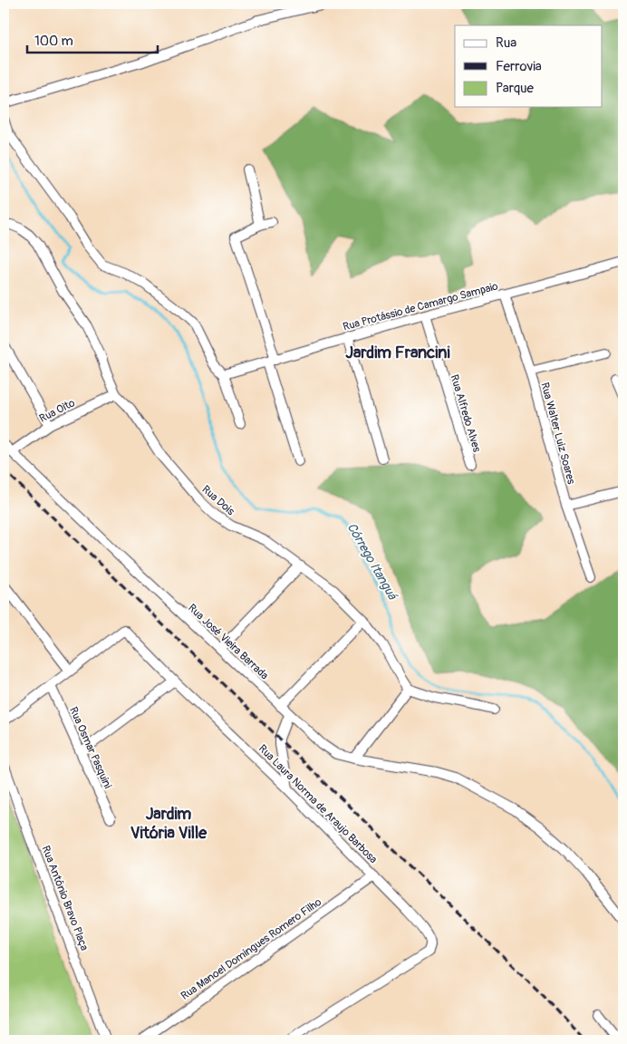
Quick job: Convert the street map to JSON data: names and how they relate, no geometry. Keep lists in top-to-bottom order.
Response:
{
  "streets": {
    "street": [
      "Rua Protássio de Camargo Sampaio",
      "Rua Oito",
      "Rua Alfredo Alves",
      "Rua Walter Luiz Soares",
      "Rua Dois",
      "Rua José Vieira Barrada",
      "Rua Osmar Pasquini",
      "Rua Laura Norma de Araujo Barbosa",
      "Rua Antônio Bravo Plaça",
      "Rua Manoel Domingues Romero Filho"
    ]
  },
  "crossings": [
    ["Rua Protássio de Camargo Sampaio", "Rua Alfredo Alves"],
    ["Rua Protássio de Camargo Sampaio", "Rua Walter Luiz Soares"],
    ["Rua Oito", "Rua Dois"],
    ["Rua Oito", "Rua José Vieira Barrada"],
    ["Rua Laura Norma de Araujo Barbosa", "Rua Manoel Domingues Romero Filho"]
  ],
  "districts": ["Jardim Francini", "Jardim Vitória Ville"],
  "water": ["Córrego Itanguá"],
  "legend": ["Rua", "Ferrovia", "Parque"],
  "scale_bar": "100 m"
}
